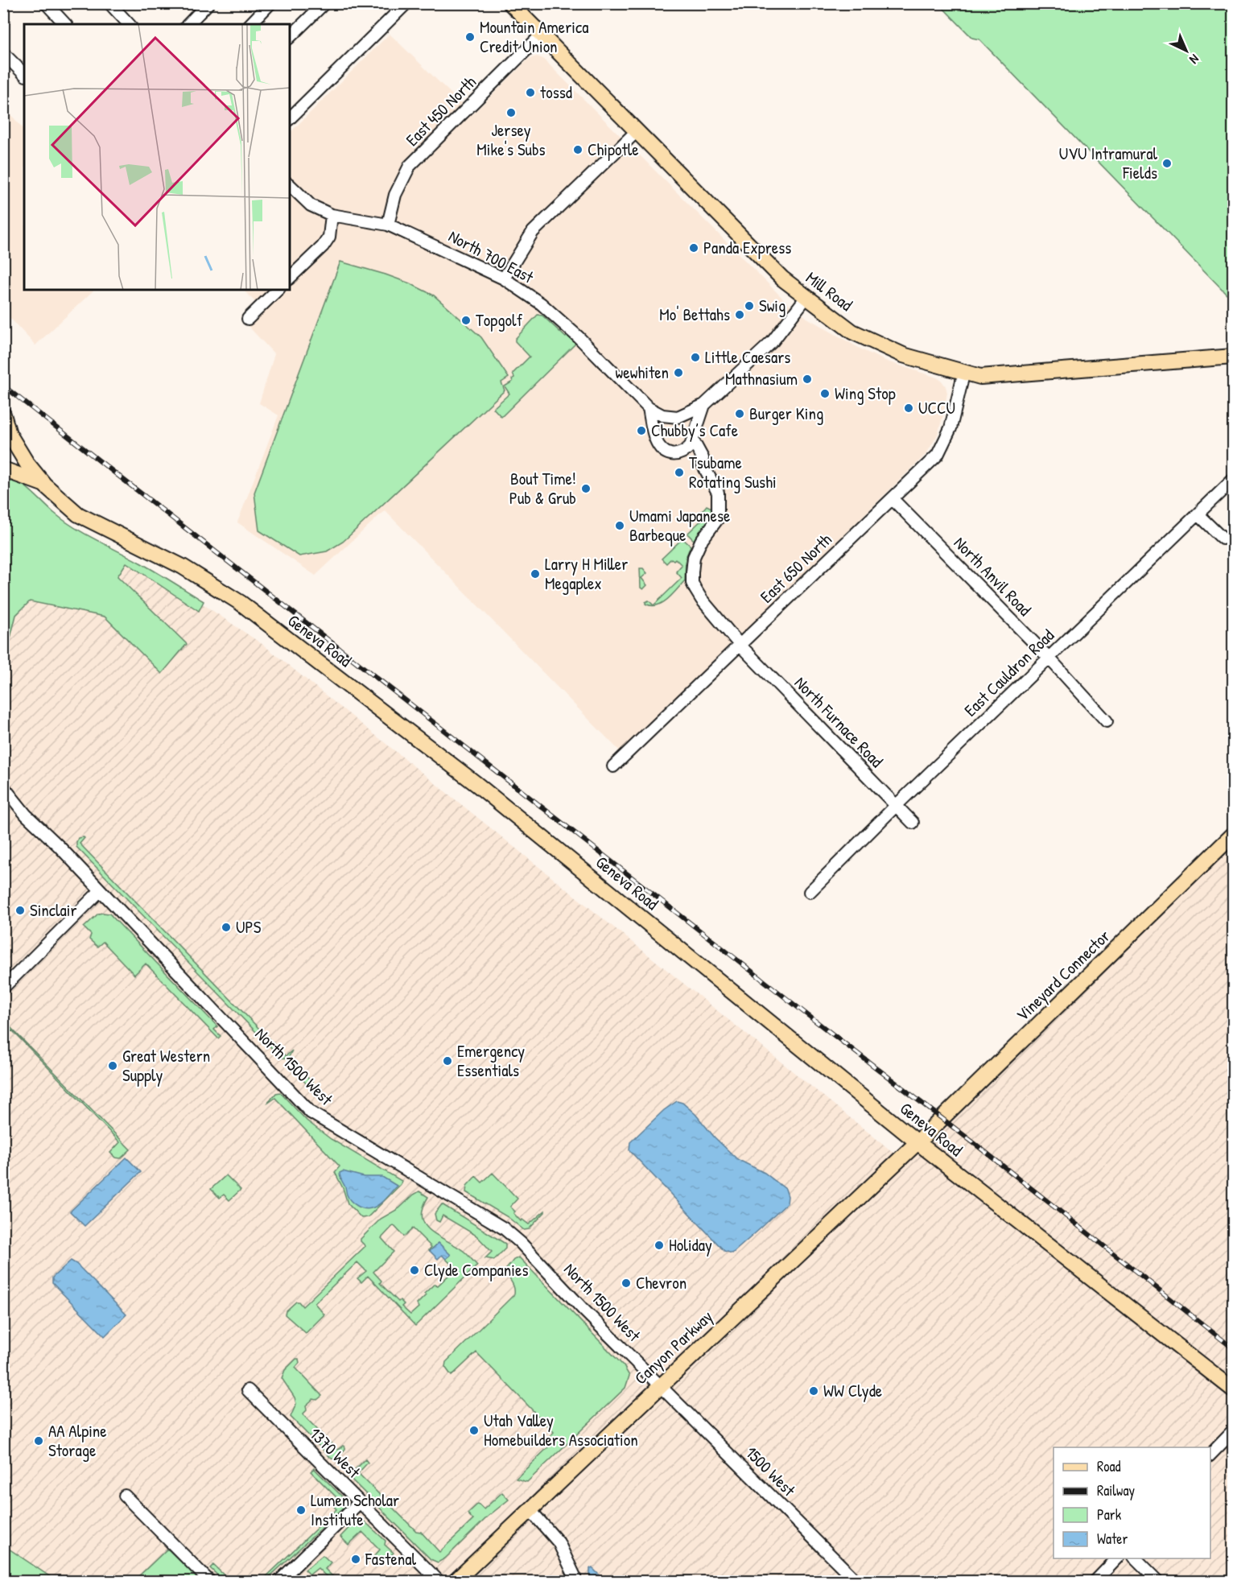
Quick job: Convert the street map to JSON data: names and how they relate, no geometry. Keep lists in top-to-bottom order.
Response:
{
  "streets": {
    "main road": [
      "Mill Road",
      "Geneva Road",
      "Vineyard Connector",
      "Canyon Parkway"
    ],
    "street": [
      "East 450 North",
      "North 700 East",
      "East 650 North",
      "North Anvil Road",
      "East Cauldron Road",
      "North Furnace Road",
      "North 1500 West",
      "1370 West",
      "1500 West"
    ]
  },
  "crossings": [
    ["East 450 North", "North 700 East"],
    ["East 450 North", "Mill Road"],
    ["Mill Road", "East 650 North"],
    ["East 650 North", "North Anvil Road"],
    ["East 650 North", "North Furnace Road"],
    ["North Anvil Road", "East Cauldron Road"],
    ["Geneva Road", "Vineyard Connector"],
    ["Geneva Road", "Canyon Parkway"],
    ["East Cauldron Road", "North Furnace Road"],
    ["Vineyard Connector", "Canyon Parkway"],
    ["North 1500 West", "Canyon Parkway"],
    ["North 1500 West", "1500 West"],
    ["Canyon Parkway", "1500 West"]
  ],
  "places": [
    "Mountain America Credit Union",
    "tossd",
    "Jersey Mike's Subs",
    "Chipotle",
    "UVU Intramural Fields",
    "Panda Express",
    "Swig",
    "Mo' Bettahs",
    "Topgolf",
    "Little Caesars",
    "wewhiten",
    "Mathnasium",
    "Wing Stop",
    "UCCU",
    "Burger King",
    "Chubby’s Cafe",
    "Tsubame Rotating Sushi",
    "Bout Time! Pub & Grub",
    "Umami Japanese Barbeque",
    "Larry H Miller Megaplex",
    "Sinclair",
    "UPS",
    "Emergency Essentials",
    "Great Western Supply",
    "Holiday",
    "Clyde Companies",
    "Chevron",
    "WW Clyde",
    "Utah Valley Homebuilders Association",
    "AA Alpine Storage",
    "Lumen Scholar Institute",
    "Fastenal"
  ],
  "legend": [
    "Road",
    "Railway",
    "Park",
    "Water"
  ],
  "north": "bottom right"
}
